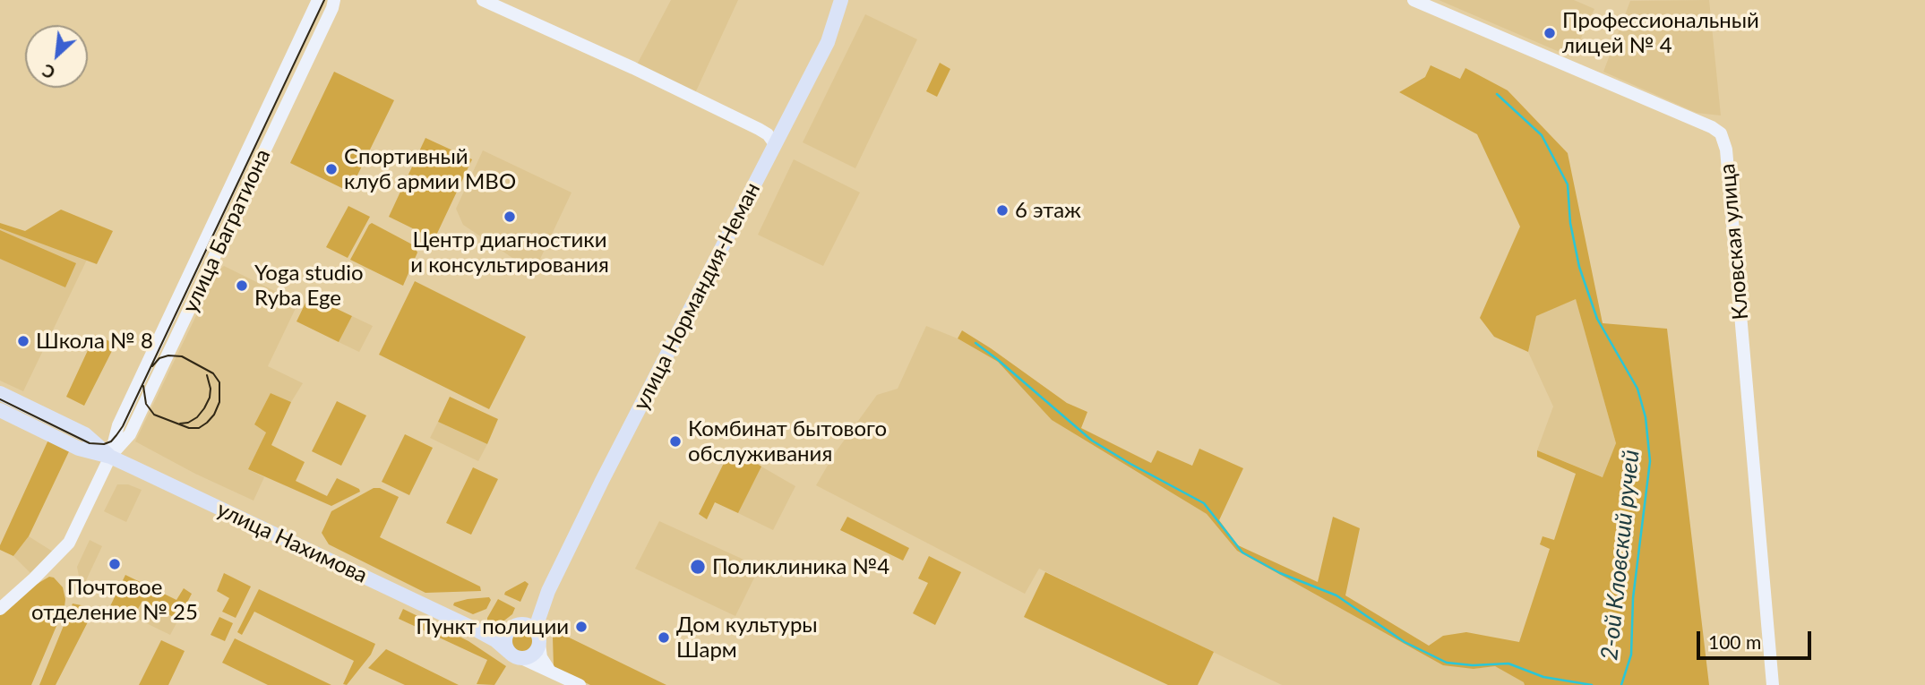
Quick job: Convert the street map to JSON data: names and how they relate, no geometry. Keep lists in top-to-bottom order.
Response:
{
  "streets": {
    "main road": ["улица Нормандия-Неман", "улица Нахимова"],
    "street": ["улица Багратиона", "Кловская улица"]
  },
  "crossings": [
    ["улица Багратиона", "улица Нахимова"]
  ],
  "water": ["2-ой Кловский ручей"],
  "places": [
    "Профессиональный лицей № 4",
    "Спортивный клуб армии МВО",
    "6 этаж",
    "Центр диагностики и консультирования",
    "Yoga studio Ryba Ege",
    "Школа № 8",
    "Комбинат бытового обслуживания",
    "Почтовое отделение № 25",
    "Поликлиника №4",
    "Пункт полиции",
    "Дом культуры Шарм"
  ],
  "scale_bar": "100 m",
  "north": "bottom left"
}
